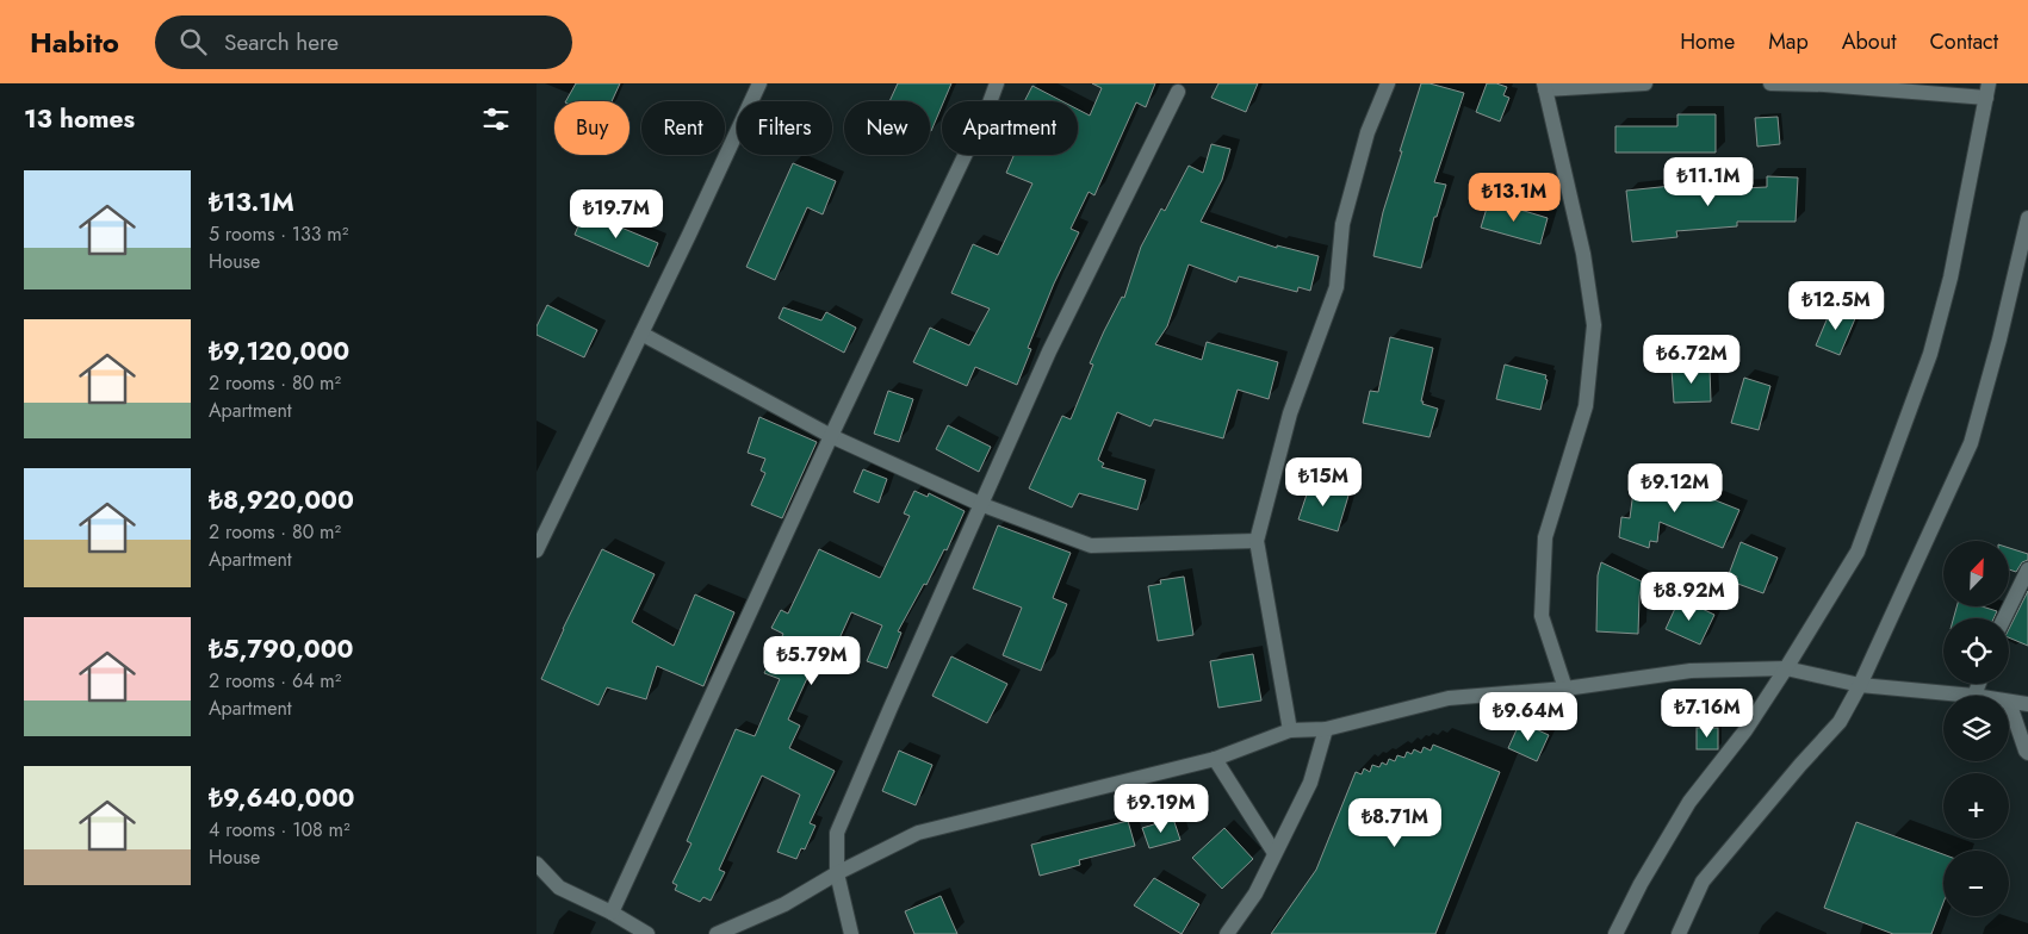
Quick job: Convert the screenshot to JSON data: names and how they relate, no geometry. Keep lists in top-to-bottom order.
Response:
{
  "north": "top right",
  "page": {
    "header": "Habito",
    "search": "Search here",
    "nav": [
      "Home",
      "Map",
      "About",
      "Contact"
    ],
    "heading": "13 homes",
    "chip": [
      "Buy",
      "Rent",
      "Filters",
      "New",
      "Apartment"
    ],
    "list": [
      {
        "name": "₺13.1M",
        "note": "5 rooms · 133 m² · House"
      },
      {
        "name": "₺9,120,000",
        "note": "2 rooms · 80 m² · Apartment"
      },
      {
        "name": "₺8,920,000",
        "note": "2 rooms · 80 m² · Apartment"
      },
      {
        "name": "₺5,790,000",
        "note": "2 rooms · 64 m² · Apartment"
      },
      {
        "name": "₺9,640,000",
        "note": "4 rooms · 108 m² · House"
      }
    ],
    "price": [
      "₺11.1M",
      "₺13.1M",
      "₺19.7M",
      "₺12.5M",
      "₺6.72M",
      "₺15M",
      "₺9.12M",
      "₺8.92M",
      "₺5.79M",
      "₺7.16M",
      "₺9.64M",
      "₺9.19M",
      "₺8.71M"
    ],
    "map_buttons": ["+", "−"]
  }
}
